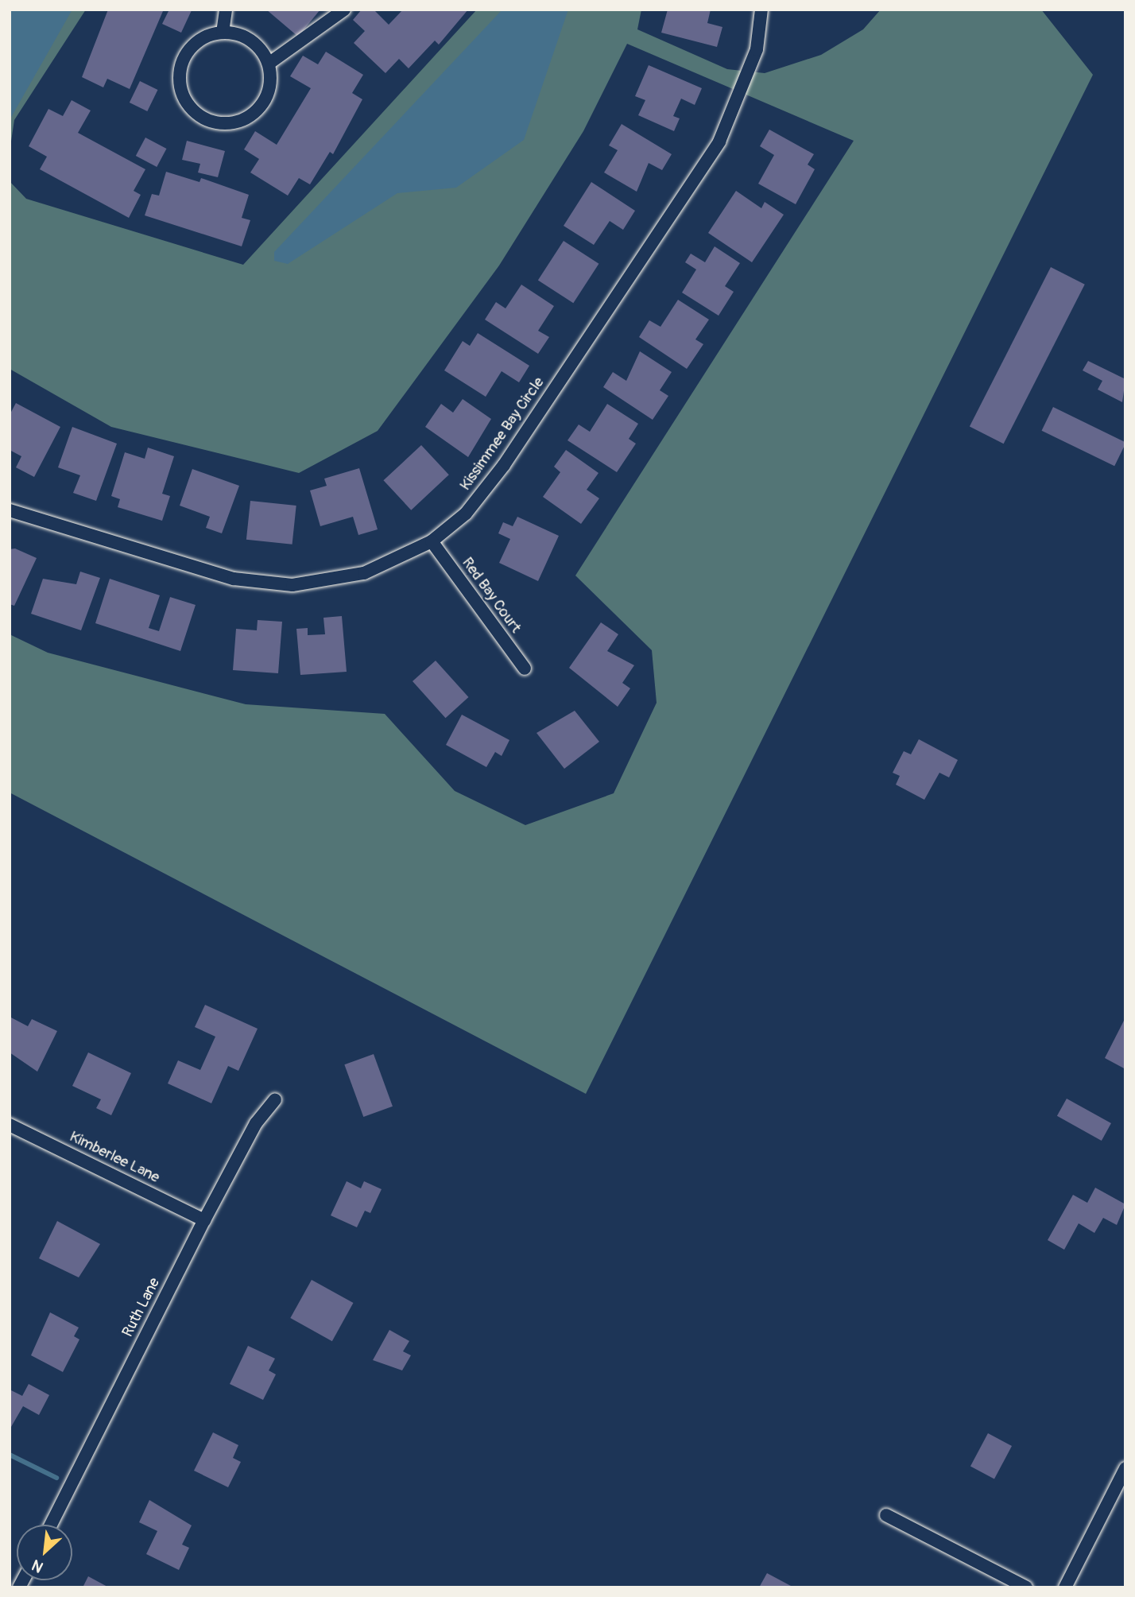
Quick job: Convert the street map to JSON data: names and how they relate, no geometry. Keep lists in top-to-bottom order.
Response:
{
  "streets": {
    "street": [
      "Kissimmee Bay Circle",
      "Red Bay Court",
      "Kimberlee Lane",
      "Ruth Lane"
    ]
  },
  "crossings": [
    ["Kissimmee Bay Circle", "Red Bay Court"],
    ["Kimberlee Lane", "Ruth Lane"]
  ],
  "north": "bottom left"
}
